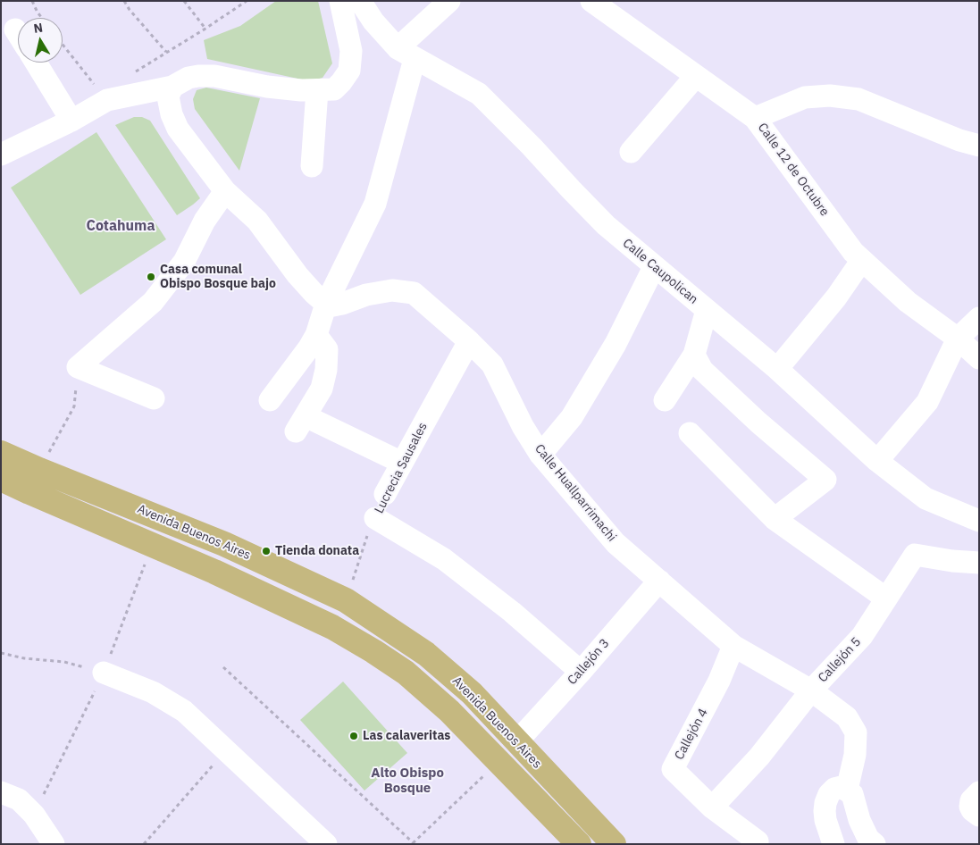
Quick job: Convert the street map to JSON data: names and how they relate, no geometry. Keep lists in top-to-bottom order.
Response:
{
  "streets": {
    "main road": ["Avenida Buenos Aires"],
    "street": [
      "Calle 12 de Octubre",
      "Calle Caupolican",
      "Lucrecia Sausales",
      "Calle Huallparrimachi",
      "Callejón 5",
      "Callejón 3",
      "Callejón 4"
    ]
  },
  "crossings": [
    ["Lucrecia Sausales", "Calle Huallparrimachi"],
    ["Lucrecia Sausales", "Avenida Buenos Aires"],
    ["Calle Huallparrimachi", "Callejón 5"],
    ["Calle Huallparrimachi", "Callejón 3"],
    ["Calle Huallparrimachi", "Callejón 4"],
    ["Avenida Buenos Aires", "Callejón 3"],
    ["Callejón 5", "Callejón 4"]
  ],
  "districts": ["Cotahuma", "Alto Obispo Bosque"],
  "places": ["Casa comunal Obispo Bosque bajo", "Tienda donata", "Las calaveritas"],
  "north": "top"
}
